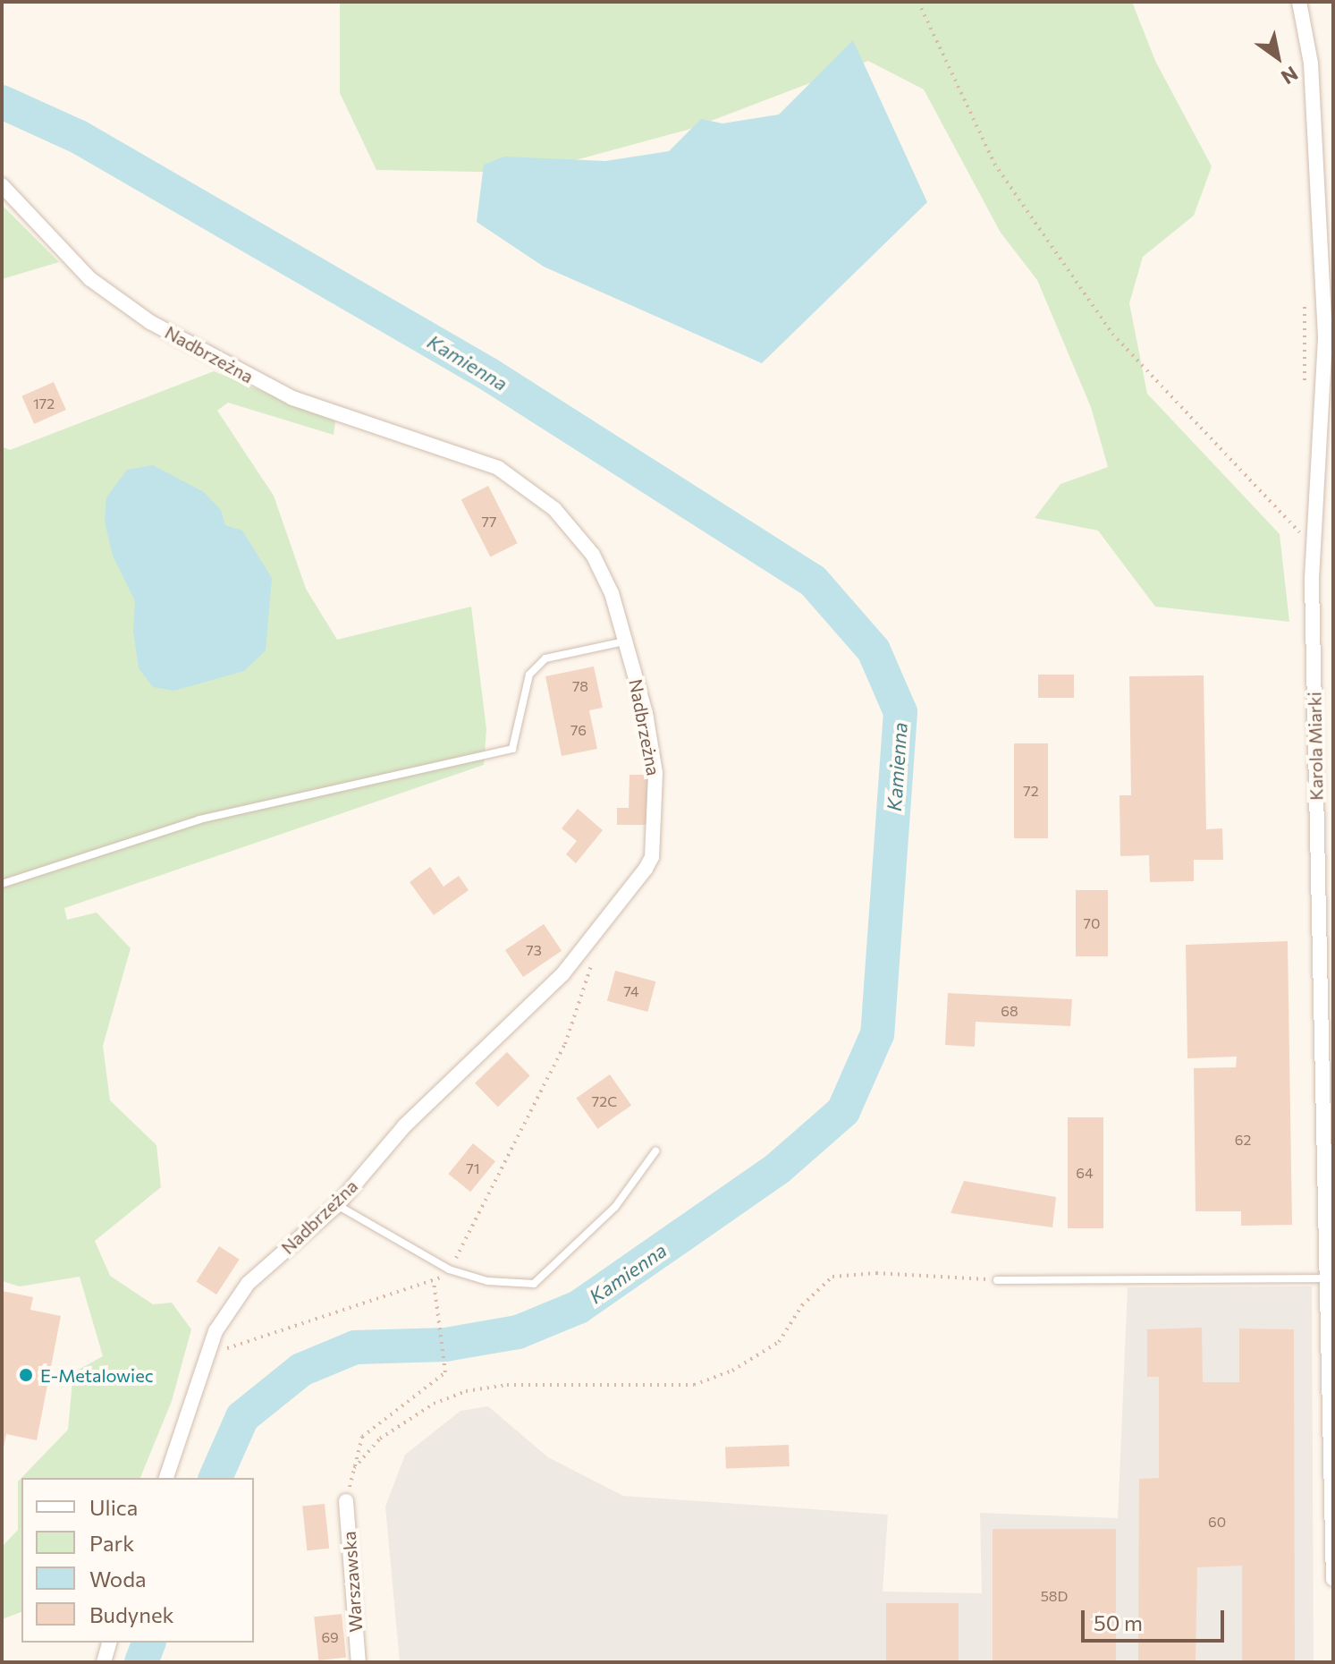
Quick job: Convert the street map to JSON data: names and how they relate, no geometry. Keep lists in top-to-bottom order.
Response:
{
  "streets": {
    "street": ["Nadbrzeżna", "Karola Miarki", "Warszawska"]
  },
  "water": ["Kamienna"],
  "places": ["E-Metalowiec"],
  "house_numbers": [
    "172",
    "77",
    "78",
    "76",
    "72",
    "70",
    "73",
    "74",
    "68",
    "72C",
    "62",
    "71",
    "64",
    "60",
    "58D",
    "69"
  ],
  "legend": [
    "Ulica",
    "Park",
    "Woda",
    "Budynek"
  ],
  "scale_bar": "50 m",
  "north": "bottom right"
}
